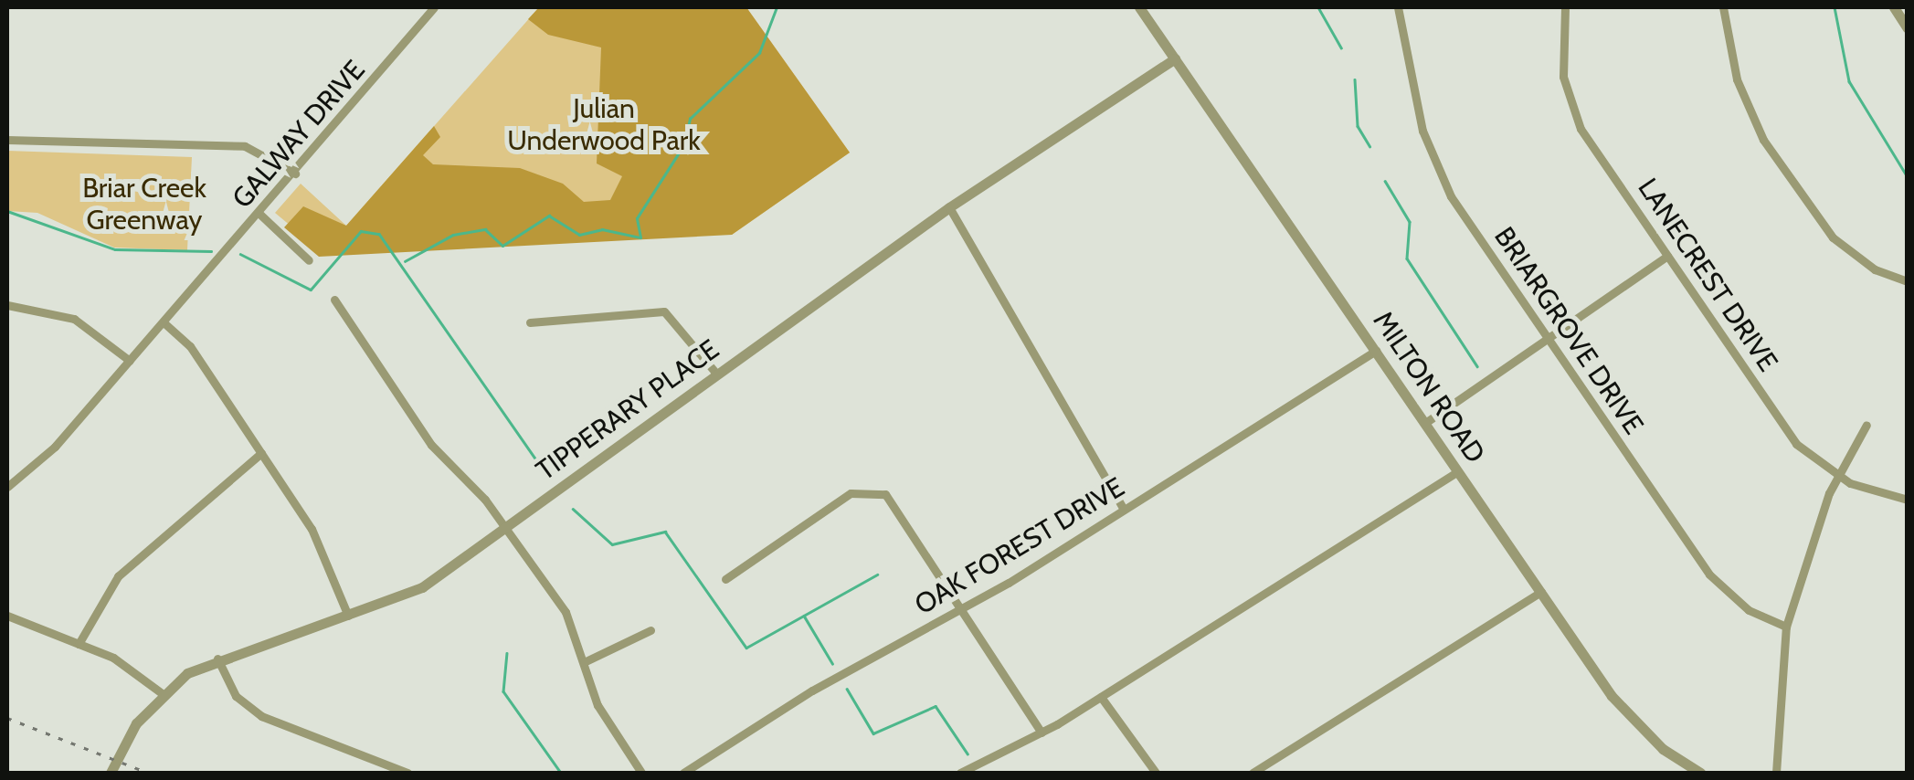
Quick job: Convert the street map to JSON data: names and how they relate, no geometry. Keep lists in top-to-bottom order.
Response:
{
  "streets": {
    "street": [
      "GALWAY DRIVE",
      "LANECREST DRIVE",
      "BRIARGROVE DRIVE",
      "MILTON ROAD",
      "TIPPERARY PLACE",
      "OAK FOREST DRIVE"
    ]
  },
  "crossings": [
    ["MILTON ROAD", "TIPPERARY PLACE"],
    ["MILTON ROAD", "OAK FOREST DRIVE"]
  ],
  "parks": ["Julian Underwood Park", "Briar Creek Greenway"]
}
